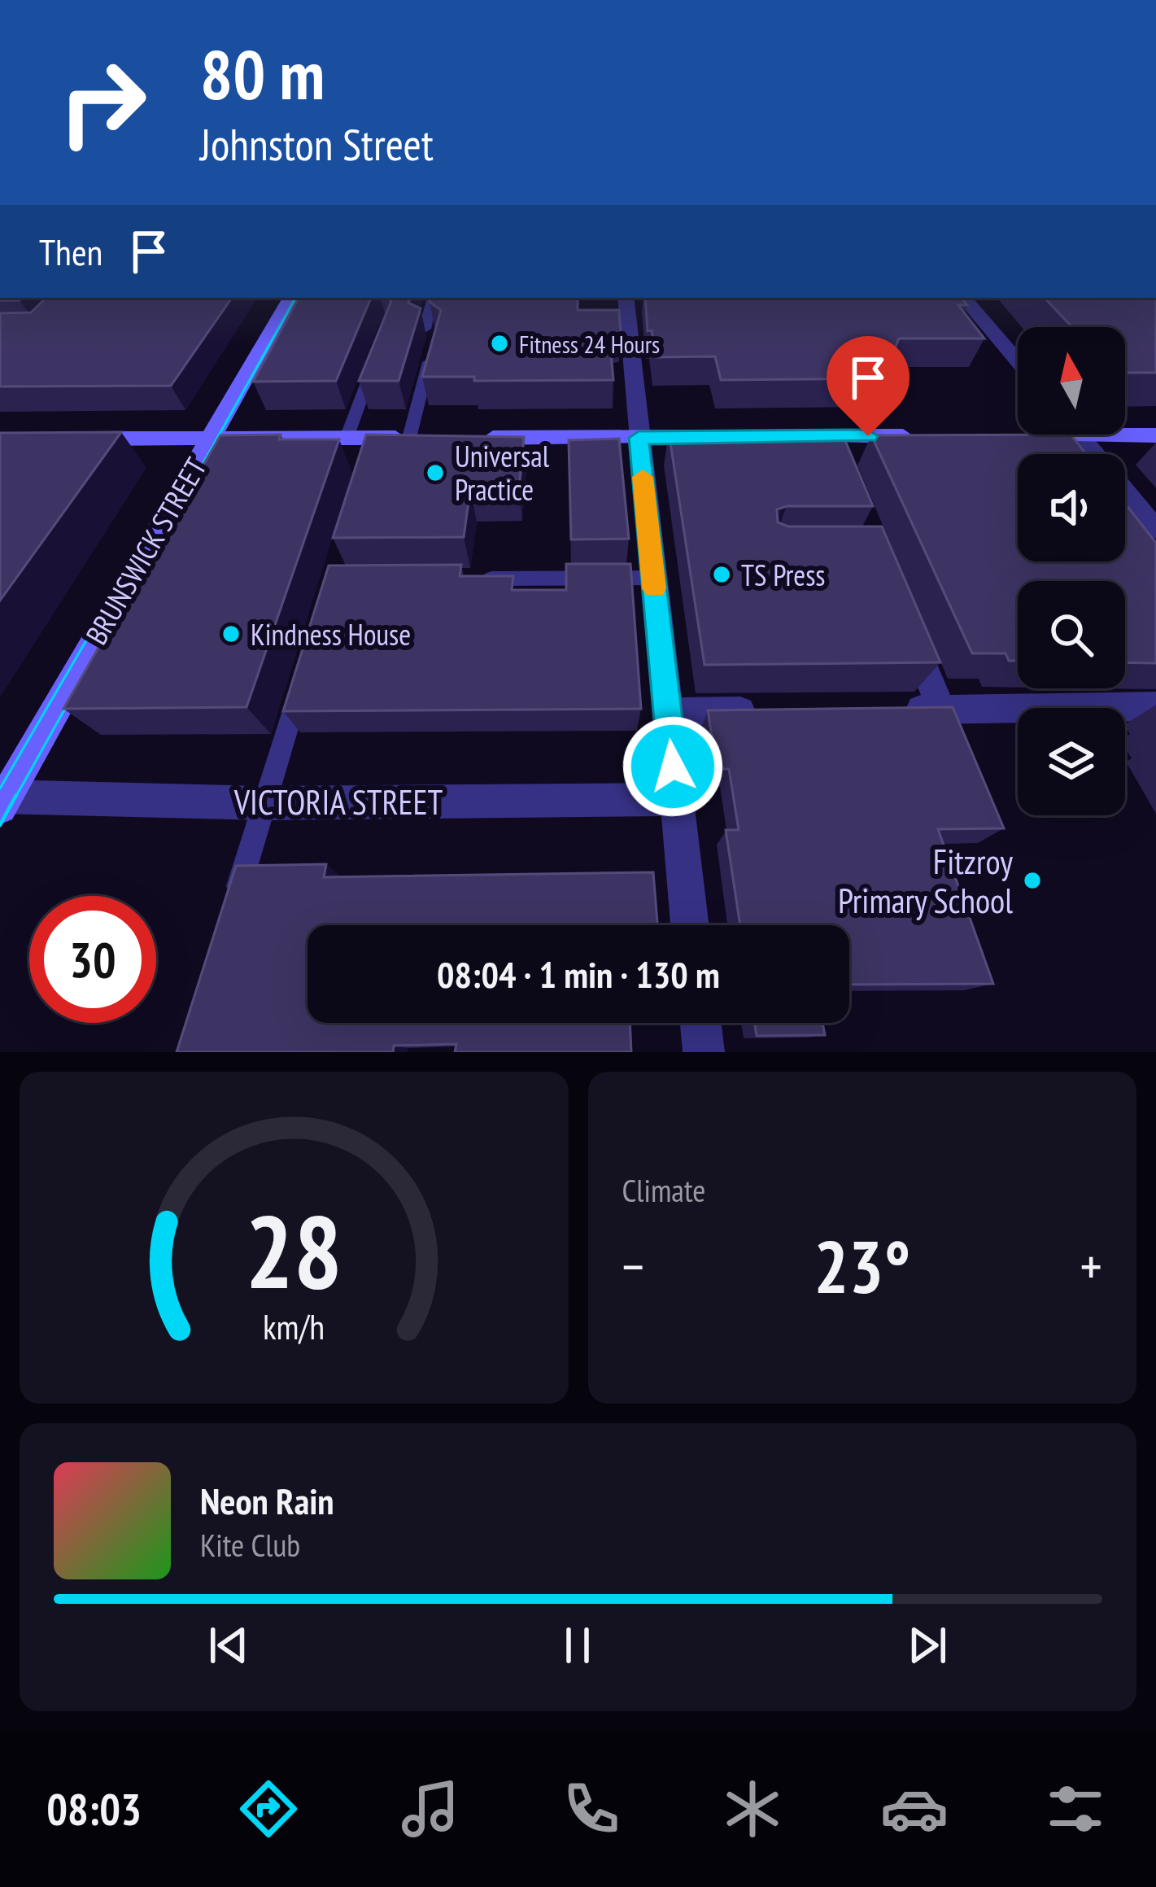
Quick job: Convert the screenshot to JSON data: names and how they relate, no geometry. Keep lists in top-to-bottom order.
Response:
{
  "streets": {
    "main road": ["BRUNSWICK STREET"],
    "street": ["VICTORIA STREET"]
  },
  "crossings": [
    ["BRUNSWICK STREET", "VICTORIA STREET"]
  ],
  "places": [
    "Fitness 24 Hours",
    "Universal Practice",
    "TS Press",
    "Kindness House",
    "Fitzroy Primary School"
  ],
  "north": "top",
  "page": {
    "turn": ["80 m", "Johnston Street"],
    "then": "Then",
    "limit": "30",
    "trip": "08:04 · 1 min · 130 m",
    "tile": "Climate",
    "heat": ["−", "23°", "+"],
    "song": ["Neon Rain", "Kite Club"],
    "tabs": "08:03",
    "gauge": ["28", "km/h"]
  }
}
